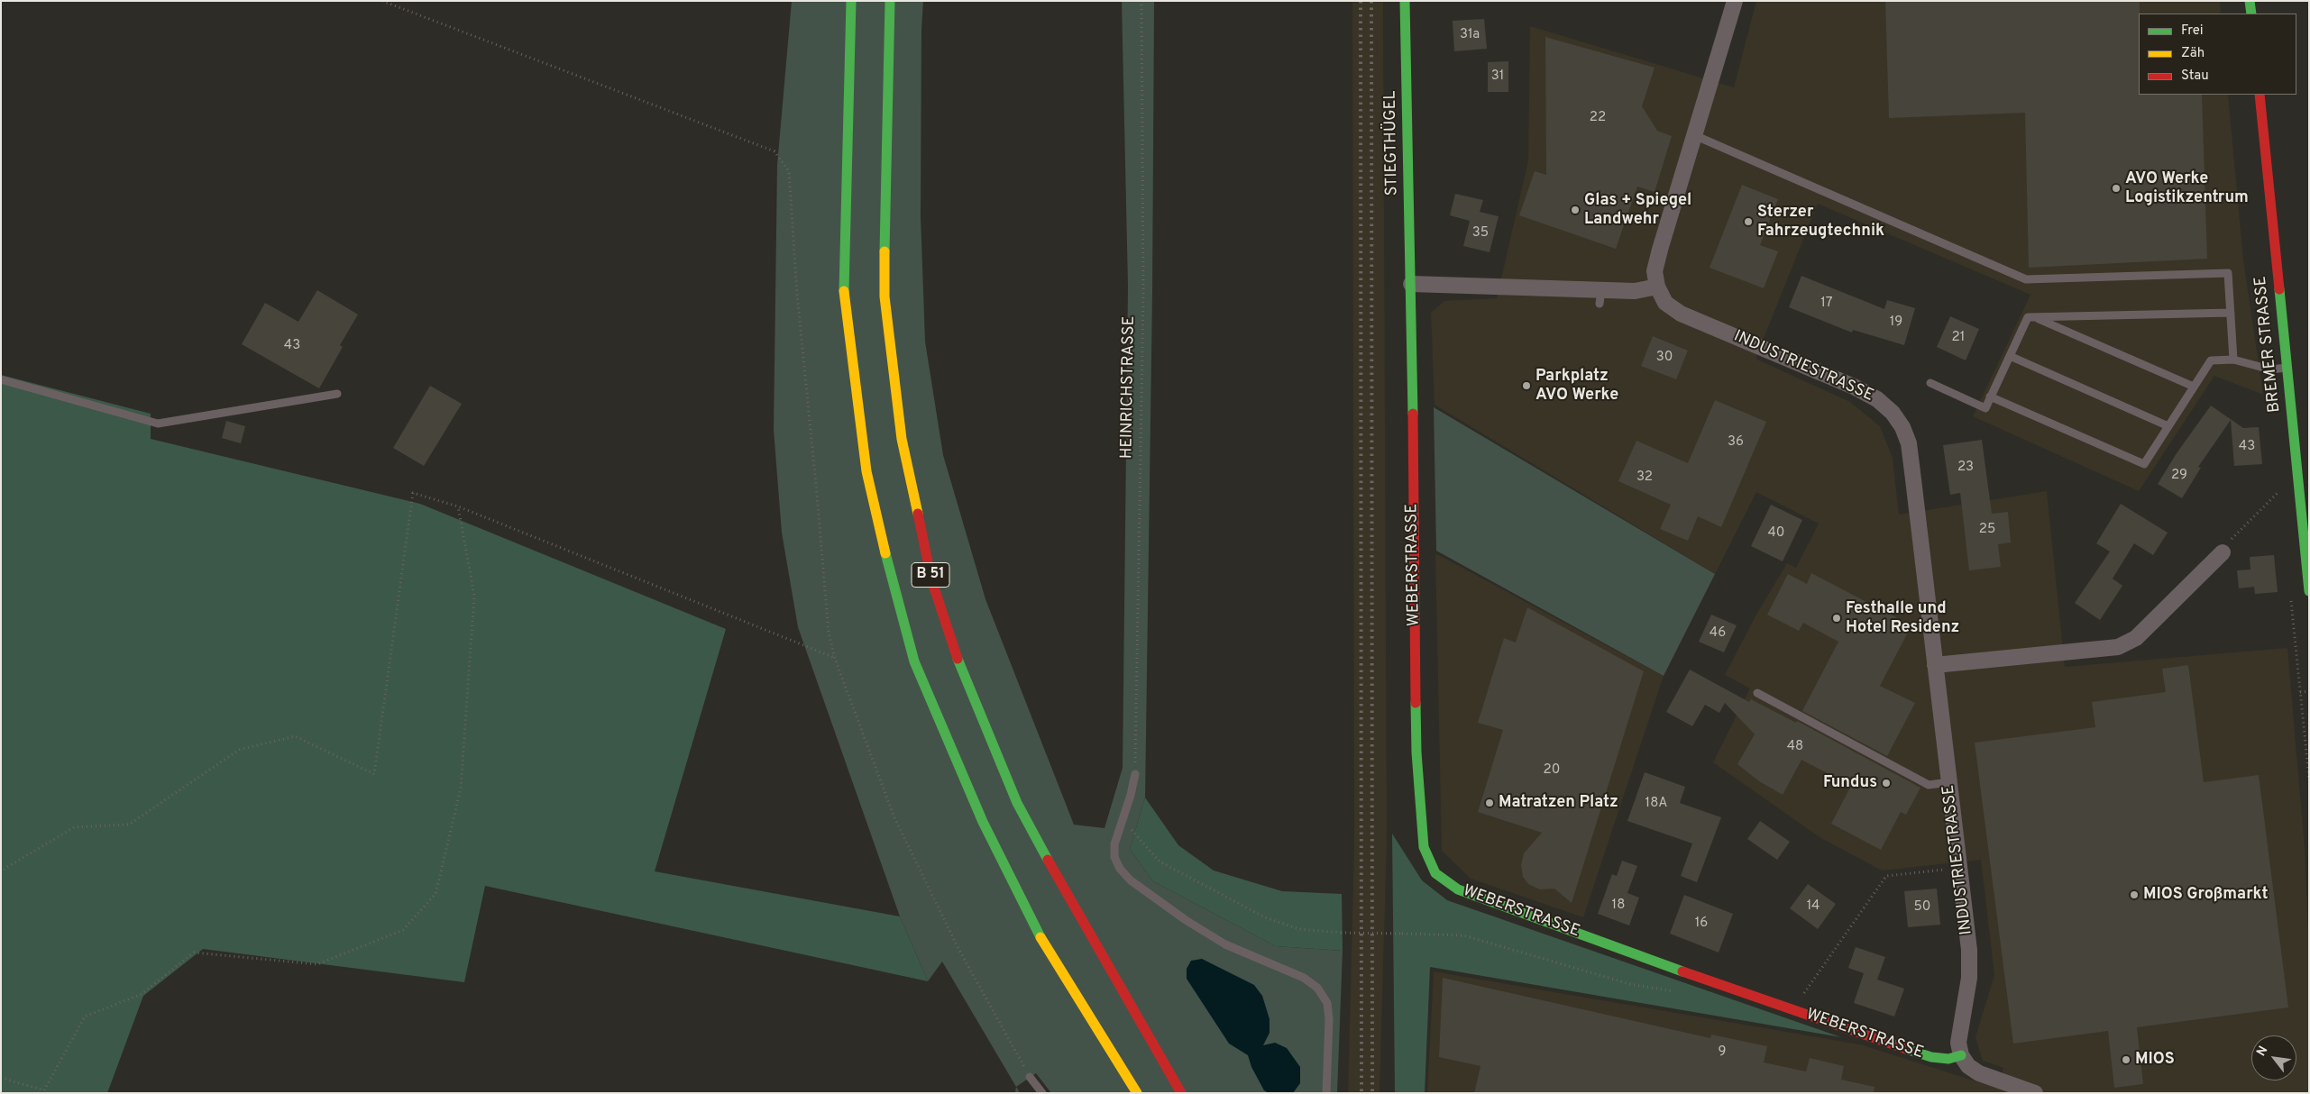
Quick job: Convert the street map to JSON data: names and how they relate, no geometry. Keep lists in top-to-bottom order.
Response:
{
  "streets": {
    "main road": [
      "STIEGTHÜGEL",
      "BREMER STRASSE",
      "WEBERSTRASSE",
      "B 51"
    ],
    "street": ["INDUSTRIESTRASSE"],
    "path": ["HEINRICHSTRASSE"]
  },
  "crossings": [
    ["STIEGTHÜGEL", "WEBERSTRASSE"],
    ["INDUSTRIESTRASSE", "WEBERSTRASSE"]
  ],
  "places": [
    "AVO Werke Logistikzentrum",
    "Glas + Spiegel Landwehr",
    "Sterzer Fahrzeugtechnik",
    "Parkplatz AVO Werke",
    "Festhalle und Hotel Residenz",
    "Fundus",
    "Matratzen Platz",
    "MIOS Großmarkt",
    "MIOS"
  ],
  "house_numbers": [
    "31a",
    "31",
    "22",
    "35",
    "17",
    "19",
    "21",
    "43",
    "30",
    "36",
    "43",
    "23",
    "29",
    "32",
    "25",
    "40",
    "46",
    "48",
    "20",
    "18A",
    "18",
    "14",
    "50",
    "16",
    "9"
  ],
  "legend": ["Frei", "Zäh", "Stau"],
  "north": "top left"
}
